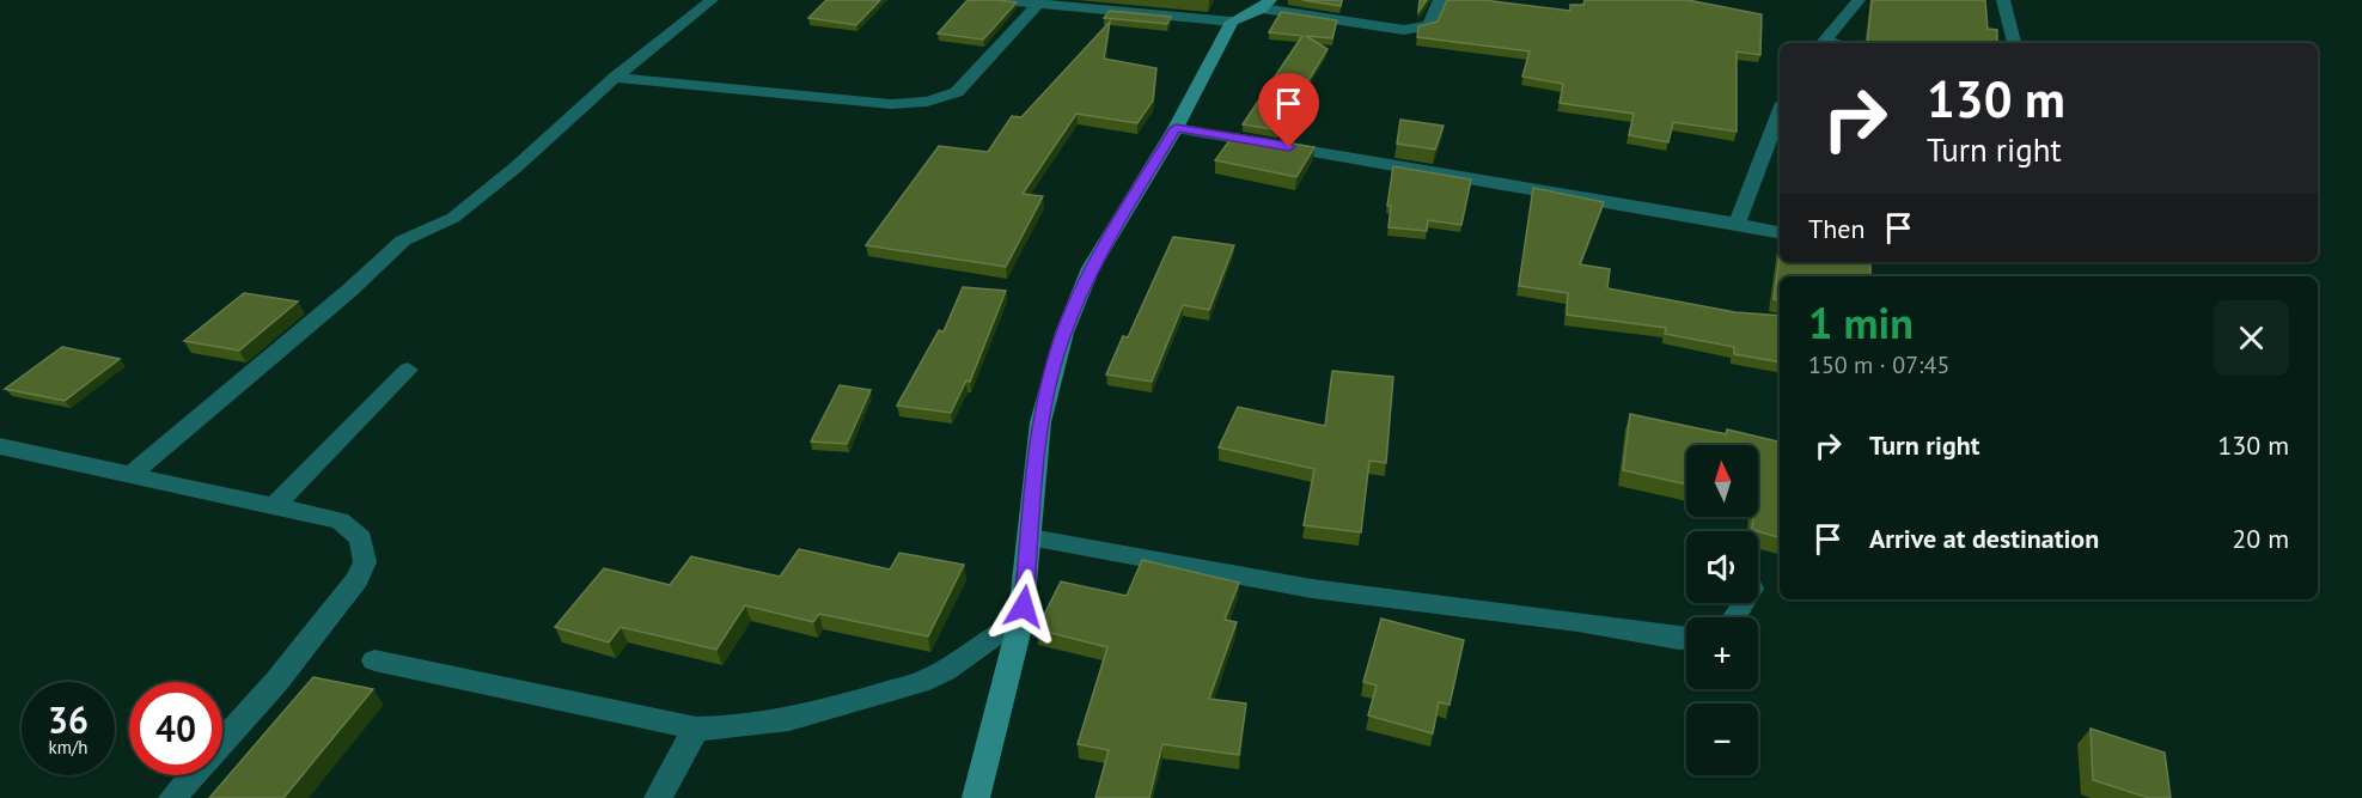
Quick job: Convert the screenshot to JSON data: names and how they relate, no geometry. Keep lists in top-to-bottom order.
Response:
{
  "north": "top",
  "page": {
    "turn": ["130 m", "Turn right"],
    "then": "Then",
    "heading": ["1 min", "150 m · 07:45"],
    "list": [
      {
        "name": "Turn right",
        "value": "130 m"
      },
      {
        "name": "Arrive at destination",
        "value": "20 m"
      }
    ],
    "map_buttons": ["+", "−"],
    "speed": "36 km/h",
    "limit": "40"
  }
}
